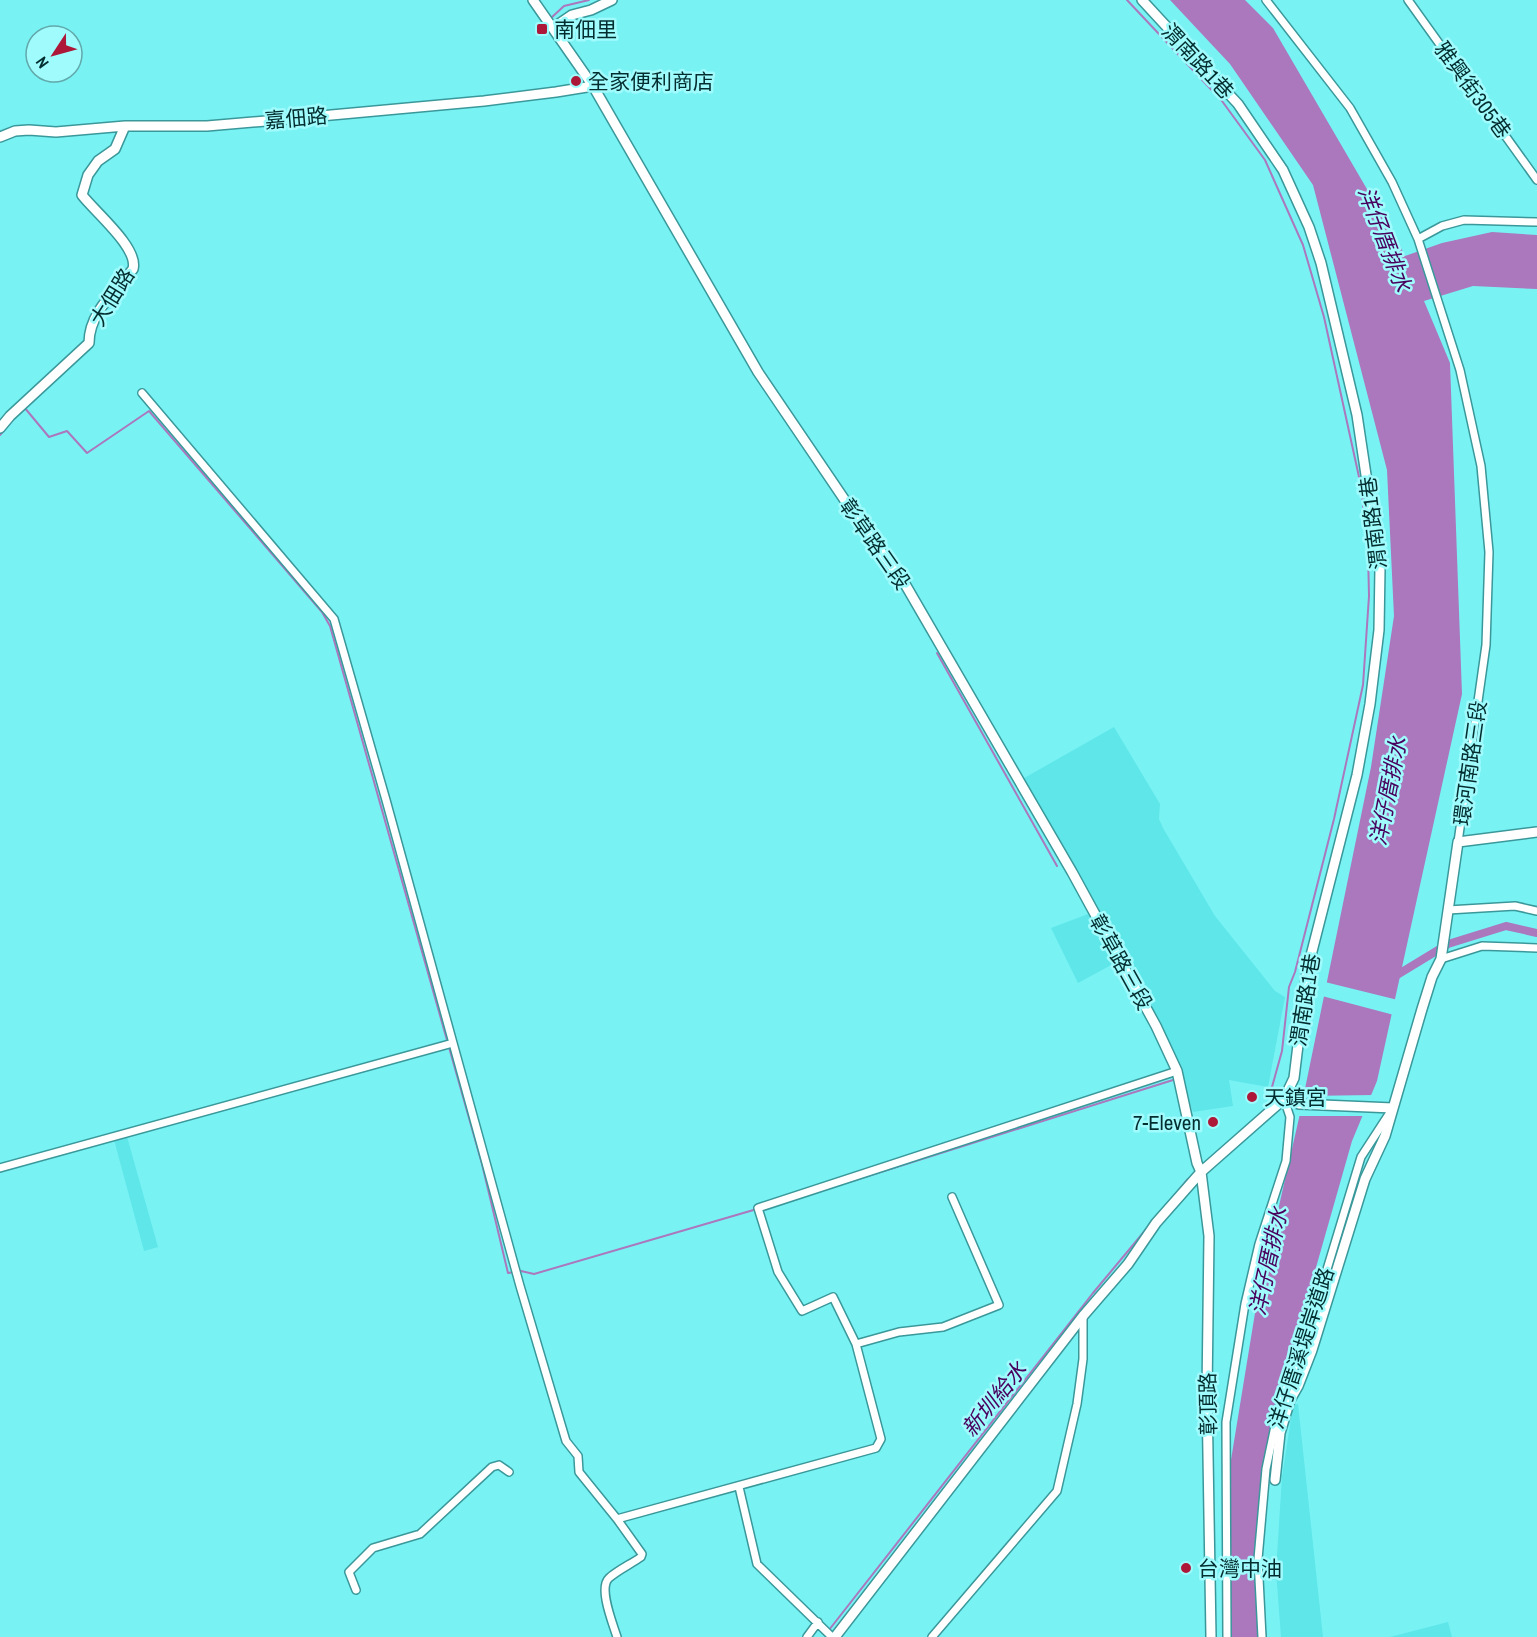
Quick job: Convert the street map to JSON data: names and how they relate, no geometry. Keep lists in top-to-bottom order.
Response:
{
  "streets": {
    "street": [
      "渭南路1巷",
      "雅興街305巷",
      "嘉佃路",
      "大佃路",
      "彰草路三段",
      "環河南路三段",
      "洋仔厝溪堤岸道路",
      "彰頂路"
    ]
  },
  "crossings": [
    ["嘉佃路", "大佃路"],
    ["嘉佃路", "彰草路三段"],
    ["彰草路三段", "彰頂路"],
    ["環河南路三段", "洋仔厝溪堤岸道路"]
  ],
  "water": ["洋仔厝排水", "新圳給水"],
  "places": {
    "transit": ["南佃里"],
    "other": [
      "全家便利商店",
      "天鎮宮",
      "7-Eleven",
      "台灣中油"
    ]
  },
  "north": "bottom left"
}
